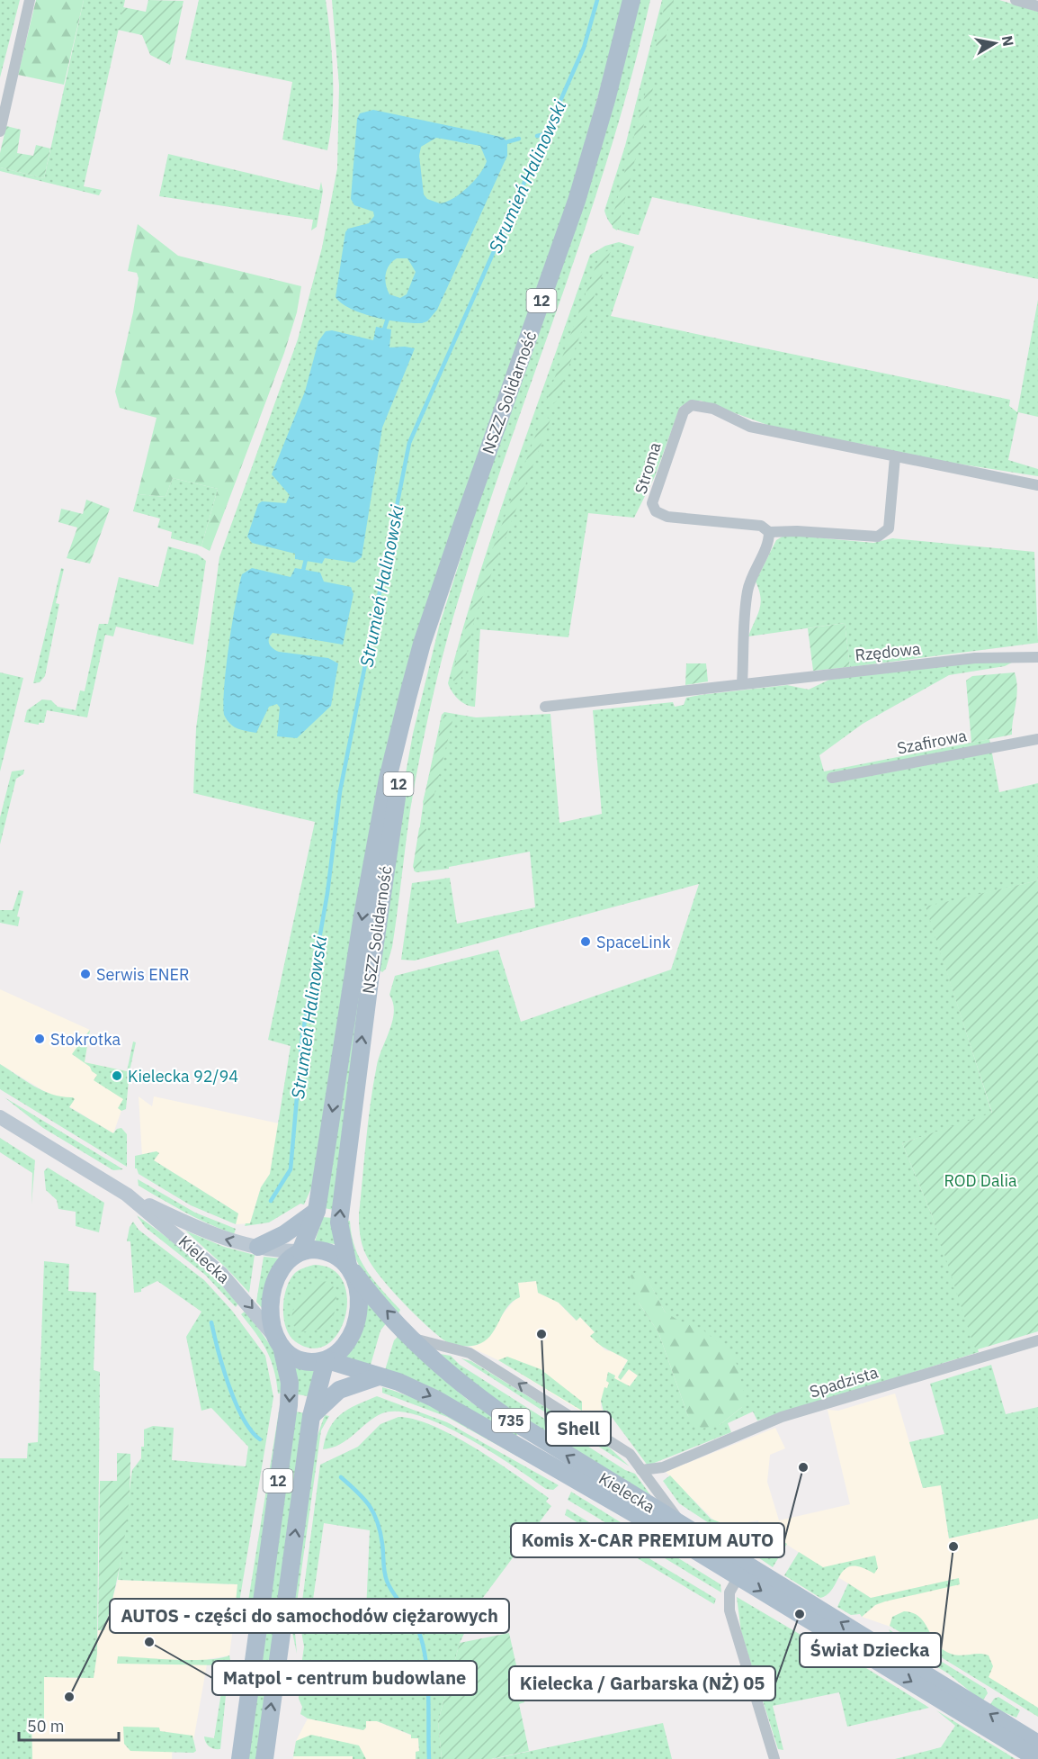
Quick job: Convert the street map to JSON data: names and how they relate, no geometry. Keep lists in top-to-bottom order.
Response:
{
  "streets": {
    "main road": [
      "12",
      "NSZZ Solidarność",
      "Kielecka",
      "735"
    ],
    "street": [
      "Stroma",
      "Rzędowa",
      "Szafirowa",
      "Spadzista"
    ]
  },
  "crossings": [
    ["12", "NSZZ Solidarność"],
    ["12", "Kielecka"],
    ["12", "735"],
    ["NSZZ Solidarność", "Kielecka"],
    ["NSZZ Solidarność", "735"],
    ["Kielecka", "735"]
  ],
  "water": ["Strumień Halinowski"],
  "parks": ["ROD Dalia"],
  "places": [
    "SpaceLink",
    "Serwis ENER",
    "Stokrotka",
    "Kielecka 92/94",
    "Shell",
    "Komis X-CAR PREMIUM AUTO",
    "Świat Dziecka",
    "Kielecka / Garbarska (NŻ) 05",
    "Matpol - centrum budowlane",
    "AUTOS - części do samochodów ciężarowych"
  ],
  "scale_bar": "50 m",
  "north": "right"
}
